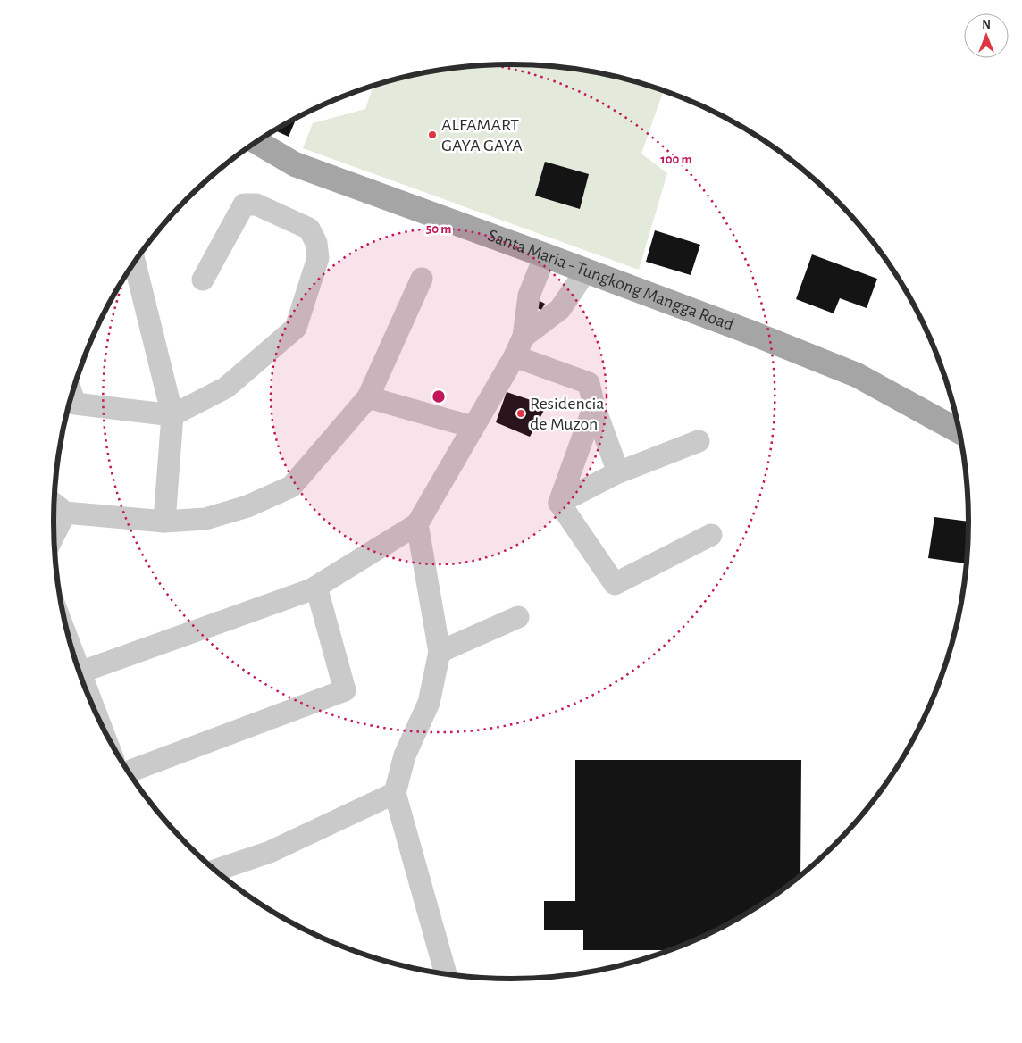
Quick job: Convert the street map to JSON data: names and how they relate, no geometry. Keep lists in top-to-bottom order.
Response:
{
  "streets": {
    "main road": ["Santa Maria - Tungkong Mangga Road"]
  },
  "places": ["ALFAMART GAYA GAYA", "Residencia de Muzon"],
  "north": "top",
  "rings": ["100 m", "50 m"]
}
